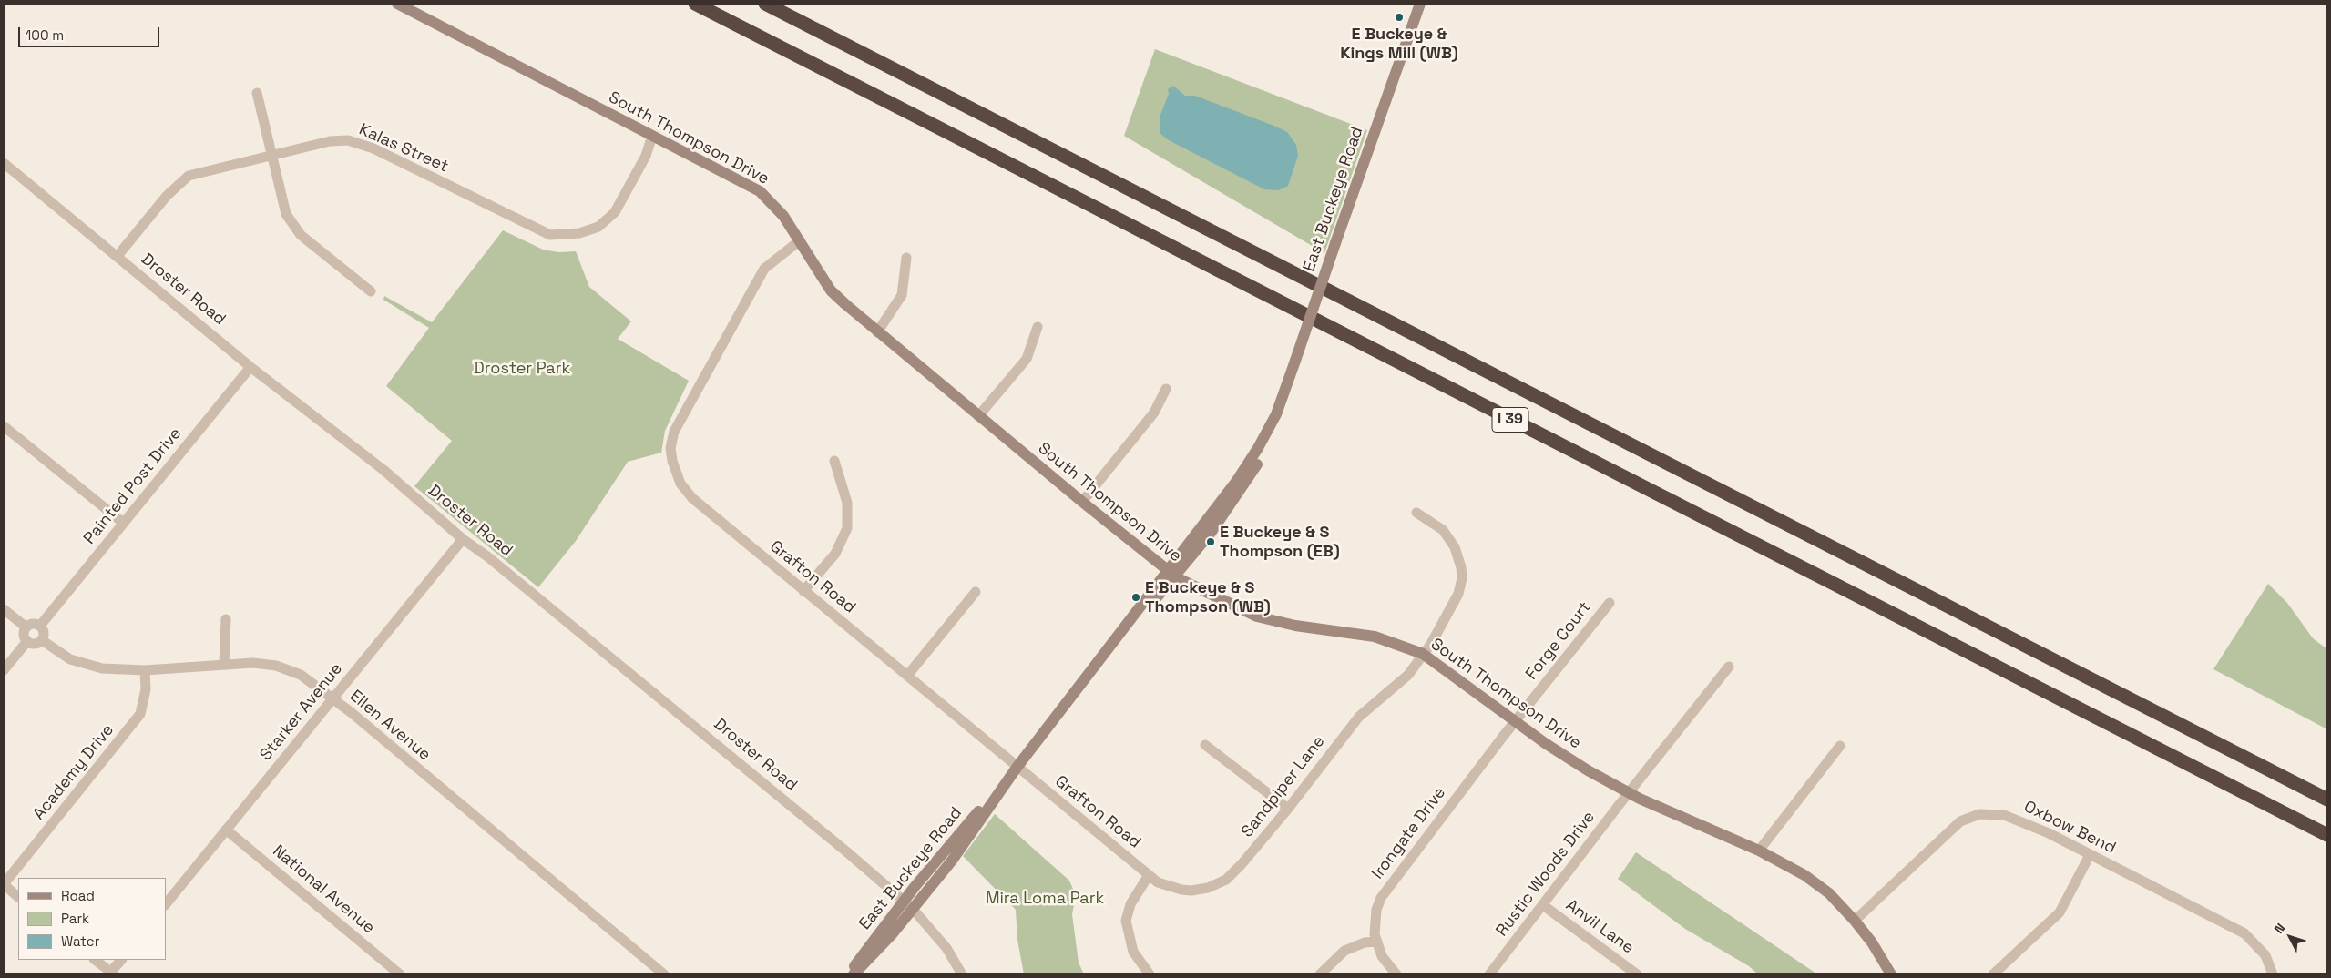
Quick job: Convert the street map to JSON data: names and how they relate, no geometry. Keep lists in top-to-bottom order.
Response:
{
  "streets": {
    "highway": ["I 39"],
    "street": [
      "South Thompson Drive",
      "Kalas Street",
      "East Buckeye Road",
      "Droster Road",
      "Painted Post Drive",
      "Grafton Road",
      "Forge Court",
      "Starker Avenue",
      "Ellen Avenue",
      "Academy Drive",
      "Sandpiper Lane",
      "Oxbow Bend",
      "Irongate Drive",
      "Rustic Woods Drive",
      "National Avenue",
      "Anvil Lane"
    ]
  },
  "crossings": [
    ["South Thompson Drive", "Kalas Street"],
    ["South Thompson Drive", "East Buckeye Road"],
    ["South Thompson Drive", "Grafton Road"],
    ["South Thompson Drive", "Forge Court"],
    ["South Thompson Drive", "Sandpiper Lane"],
    ["South Thompson Drive", "Oxbow Bend"],
    ["South Thompson Drive", "Irongate Drive"],
    ["South Thompson Drive", "Rustic Woods Drive"],
    ["Kalas Street", "Droster Road"],
    ["East Buckeye Road", "Droster Road"],
    ["East Buckeye Road", "Grafton Road"],
    ["Droster Road", "Painted Post Drive"],
    ["Droster Road", "Starker Avenue"],
    ["Painted Post Drive", "Ellen Avenue"],
    ["Grafton Road", "Sandpiper Lane"],
    ["Forge Court", "Irongate Drive"],
    ["Starker Avenue", "Ellen Avenue"],
    ["Starker Avenue", "National Avenue"],
    ["Ellen Avenue", "Academy Drive"],
    ["Rustic Woods Drive", "Anvil Lane"]
  ],
  "parks": ["Droster Park", "Mira Loma Park"],
  "places": ["E Buckeye & Kings Mill (WB)", "E Buckeye & S Thompson (EB)", "E Buckeye & S Thompson (WB)"],
  "legend": ["Road", "Park", "Water"],
  "scale_bar": "100 m",
  "north": "top left"
}
